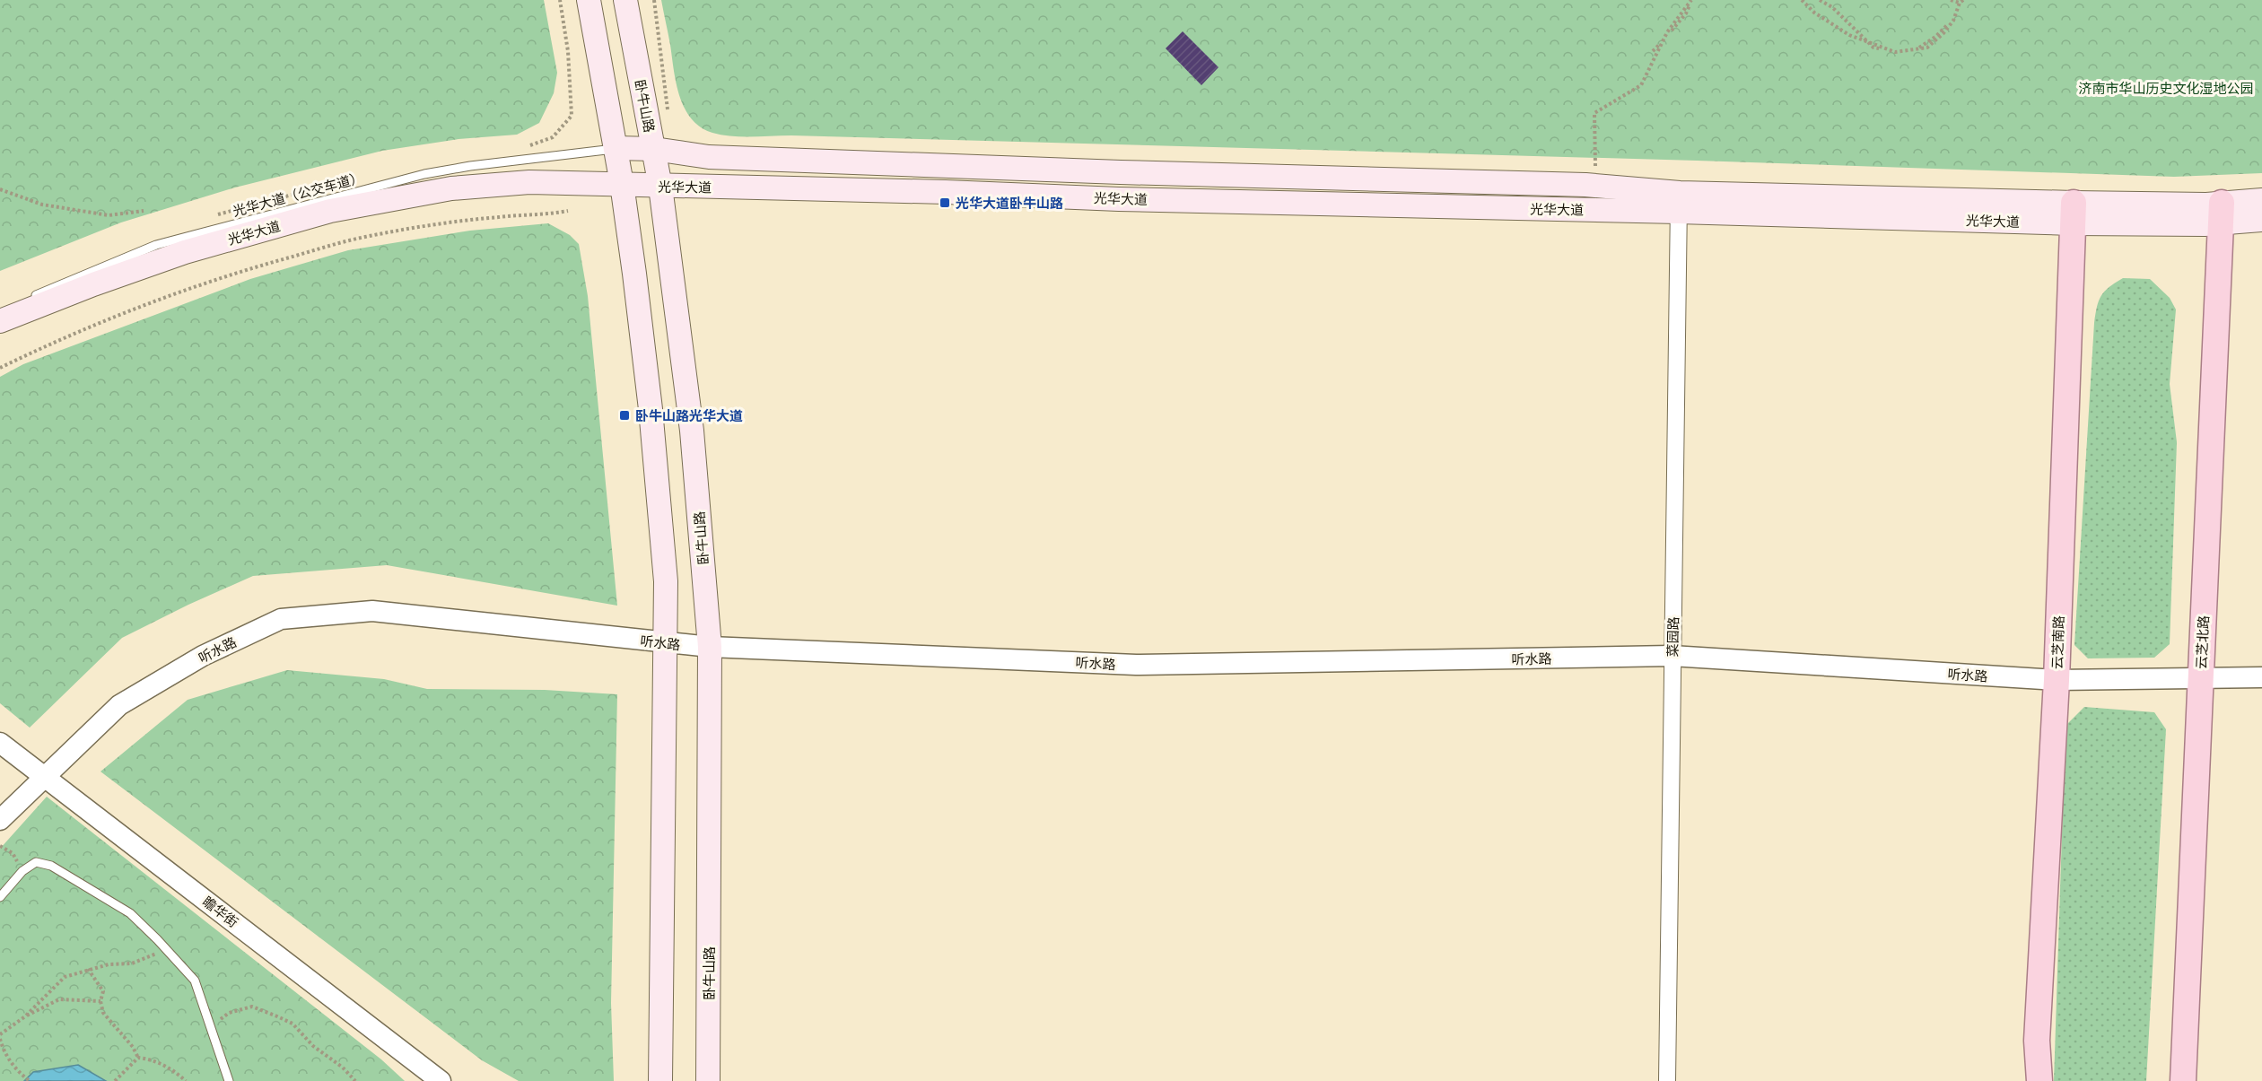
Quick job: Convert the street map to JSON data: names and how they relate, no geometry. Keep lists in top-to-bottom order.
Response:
{
  "streets": {
    "main road": [
      "卧牛山路",
      "光华大道",
      "云芝南路",
      "云芝北路"
    ],
    "street": ["菜园路", "听水路", "瞻华街"],
    "lane": ["光华大道（公交车道）"]
  },
  "crossings": [
    ["卧牛山路", "光华大道"],
    ["卧牛山路", "听水路"],
    ["光华大道", "光华大道（公交车道）"],
    ["光华大道", "菜园路"],
    ["光华大道", "云芝南路"],
    ["光华大道", "云芝北路"],
    ["菜园路", "听水路"],
    ["听水路", "云芝南路"],
    ["听水路", "云芝北路"],
    ["听水路", "瞻华街"]
  ],
  "parks": ["济南市华山历史文化湿地公园"],
  "places": {
    "transit": ["光华大道卧牛山路", "卧牛山路光华大道"]
  }
}
